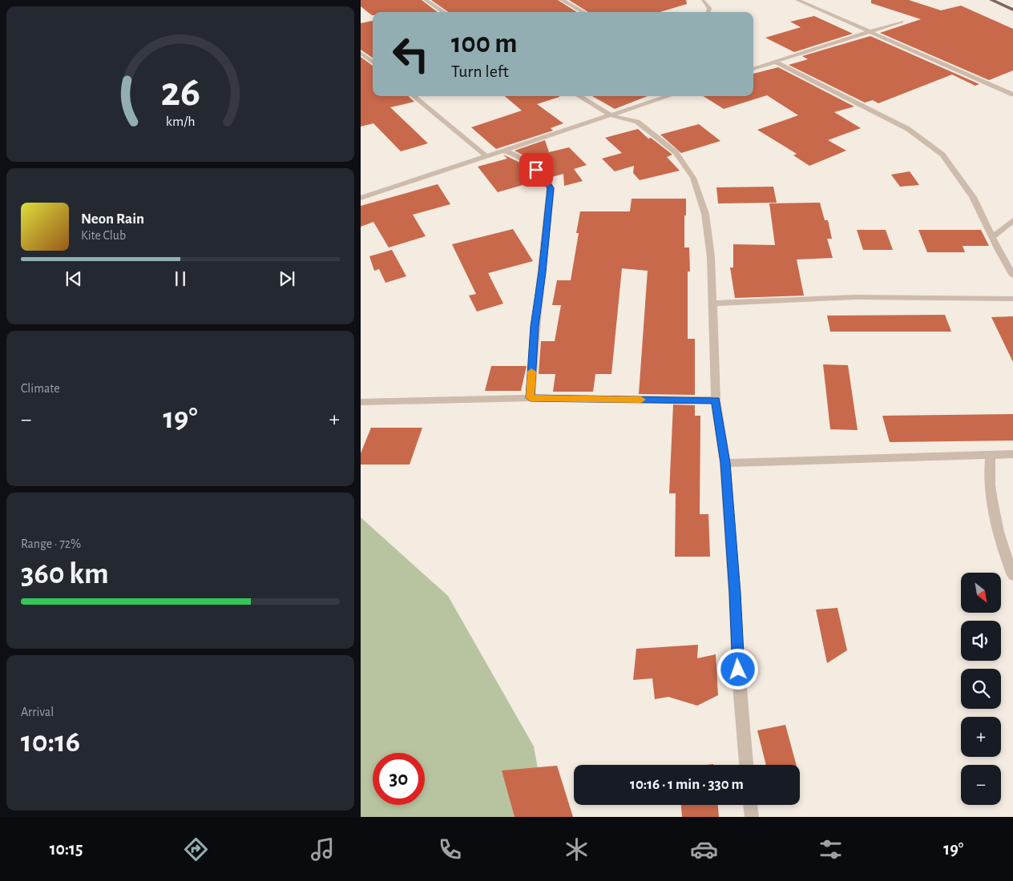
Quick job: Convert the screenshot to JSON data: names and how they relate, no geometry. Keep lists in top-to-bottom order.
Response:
{
  "north": "bottom right",
  "page": {
    "turn": ["100 m", "Turn left"],
    "song": ["Neon Rain", "Kite Club"],
    "tile": [
      "Climate",
      ["Range · 72%", "360 km"],
      ["Arrival", "10:16"]
    ],
    "heat": ["−", "19°", "+"],
    "map_buttons": ["+", "−"],
    "limit": "30",
    "trip": "10:16 · 1 min · 330 m",
    "tabs": ["10:15", "19°"],
    "gauge": ["26", "km/h"]
  }
}
